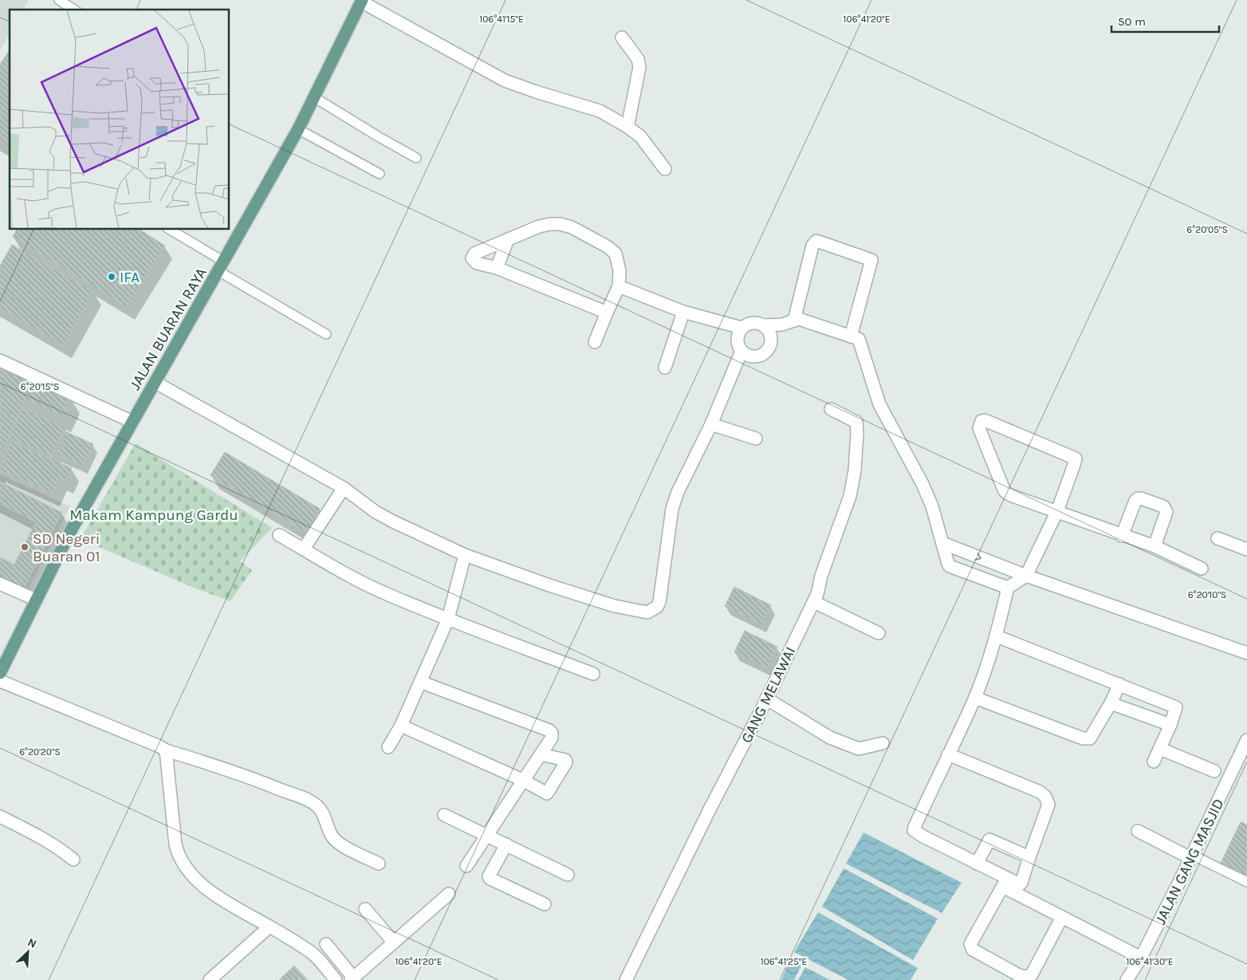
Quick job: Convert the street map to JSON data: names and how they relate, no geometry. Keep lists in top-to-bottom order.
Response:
{
  "streets": {
    "main road": ["JALAN BUARAN RAYA"],
    "street": ["GANG MELAWAI", "JALAN GANG MASJID"]
  },
  "parks": ["Makam Kampung Gardu"],
  "places": ["IFA", "SD Negeri Buaran 01"],
  "scale_bar": "50 m",
  "north": "top right",
  "coordinates": [
    "106°41'15\"E",
    "106°41'20\"E",
    "6°20'05\"S",
    "6°20'15\"S",
    "6°20'10\"S",
    "6°20'20\"S",
    "106°41'25\"E",
    "106°41'30\"E"
  ]
}
